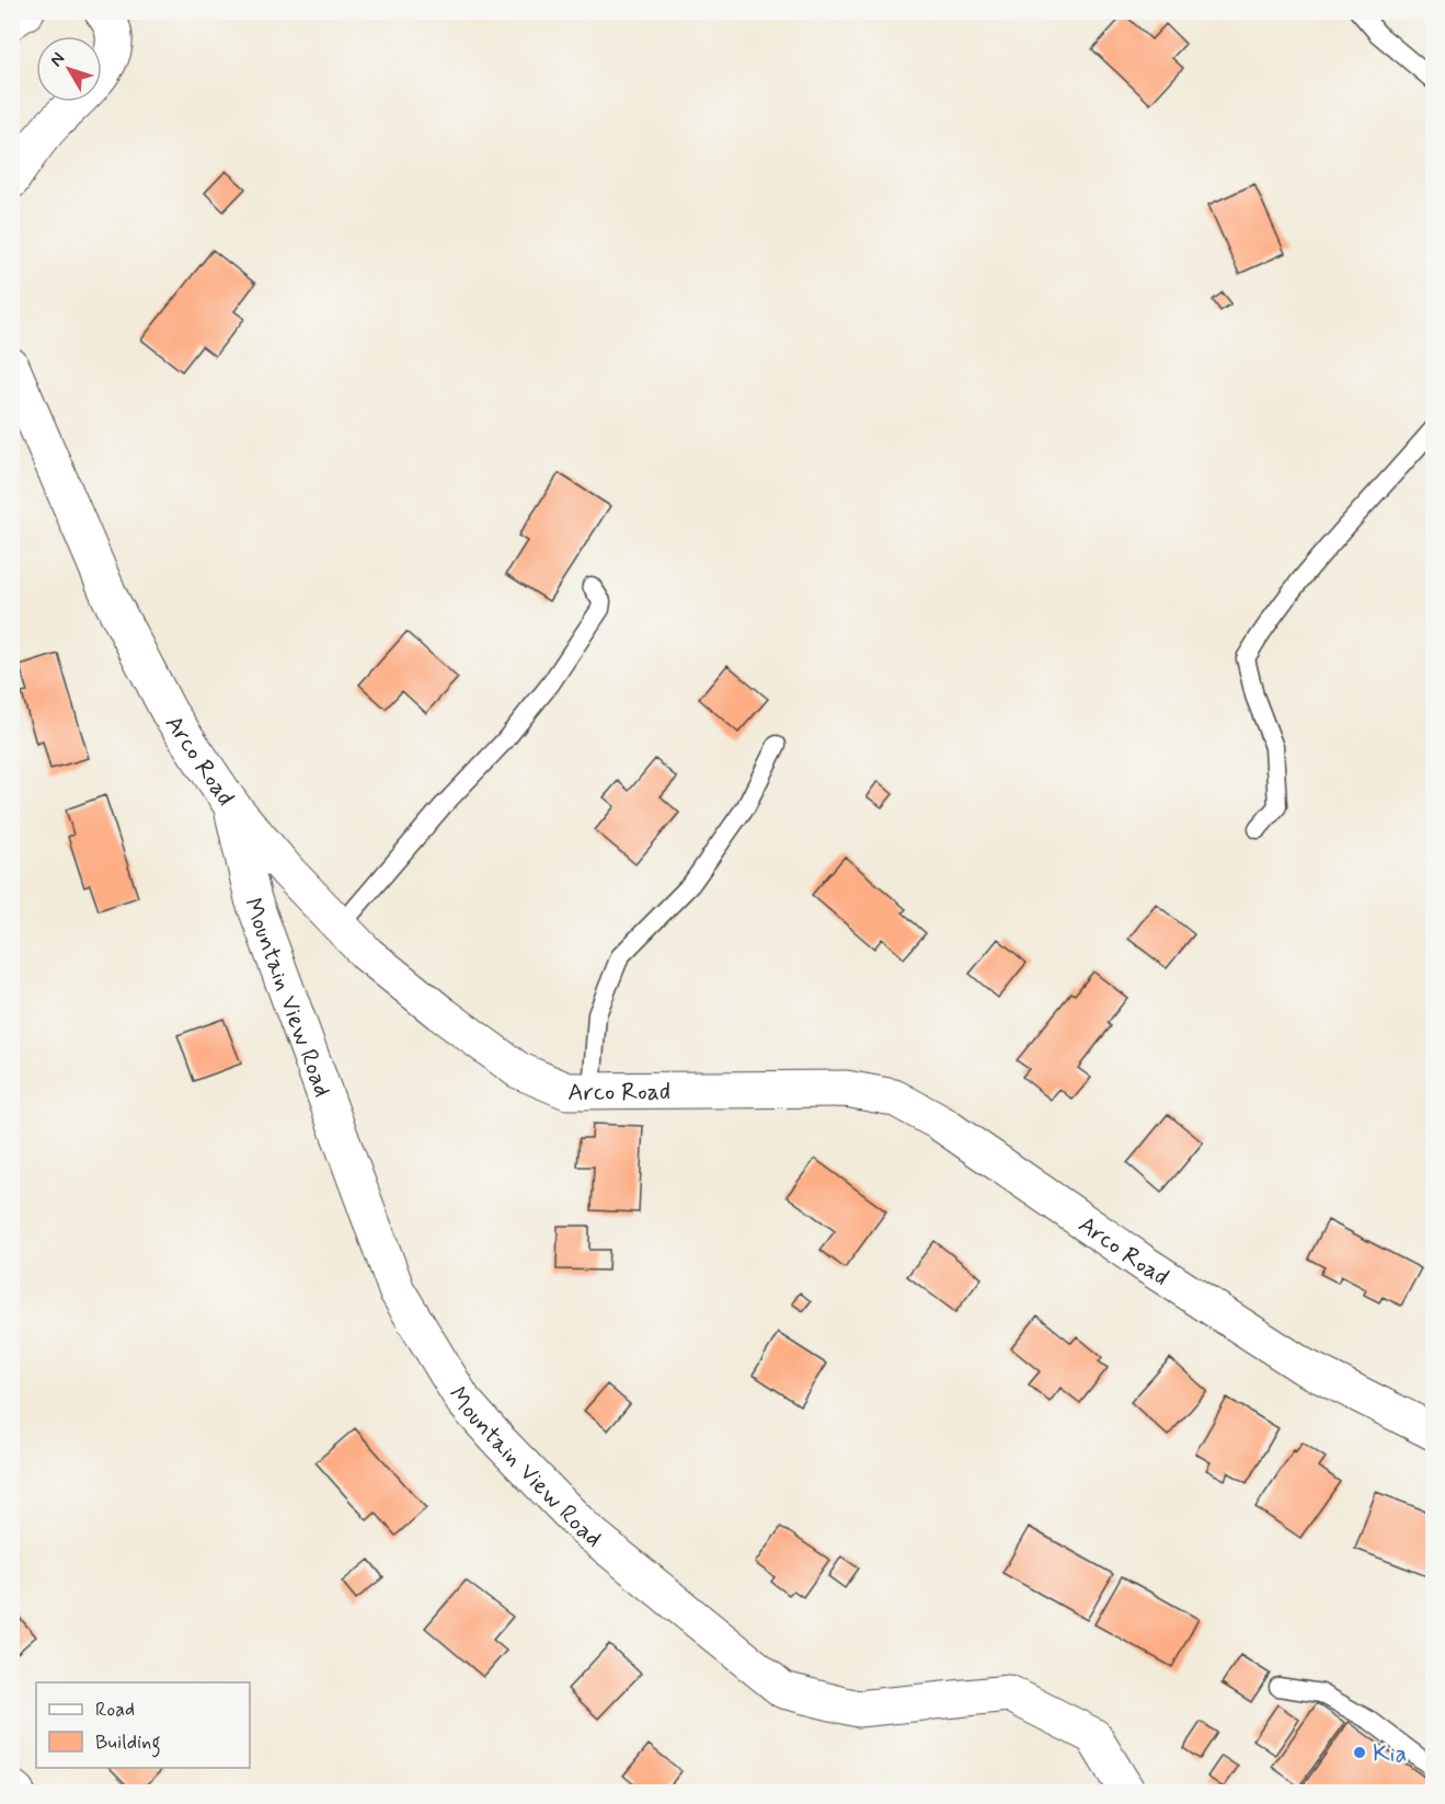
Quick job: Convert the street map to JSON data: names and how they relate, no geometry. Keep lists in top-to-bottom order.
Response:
{
  "streets": {
    "street": ["Arco Road", "Mountain View Road"]
  },
  "crossings": [
    ["Arco Road", "Mountain View Road"]
  ],
  "places": ["Kia"],
  "legend": ["Road", "Building"],
  "north": "top left"
}
